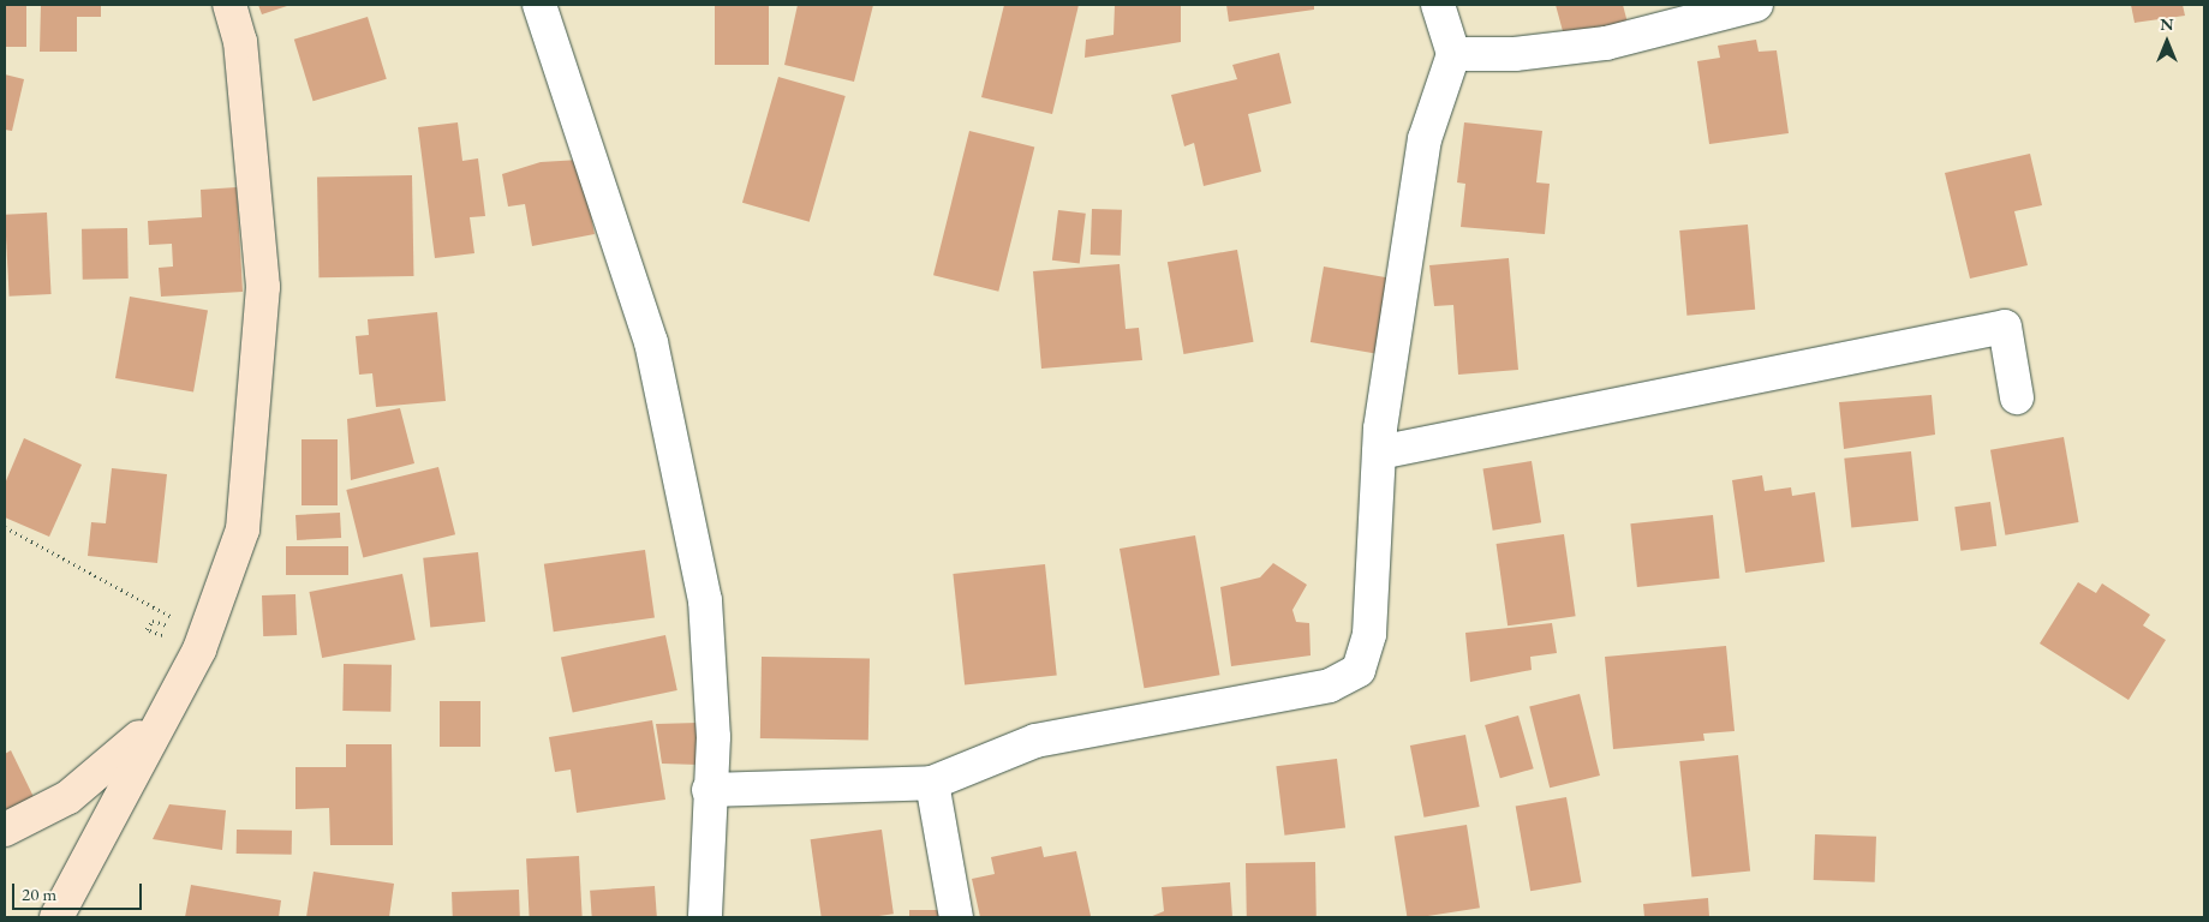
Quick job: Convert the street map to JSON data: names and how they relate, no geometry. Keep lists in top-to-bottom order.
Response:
{
  "scale_bar": "20 m",
  "north": "top"
}
